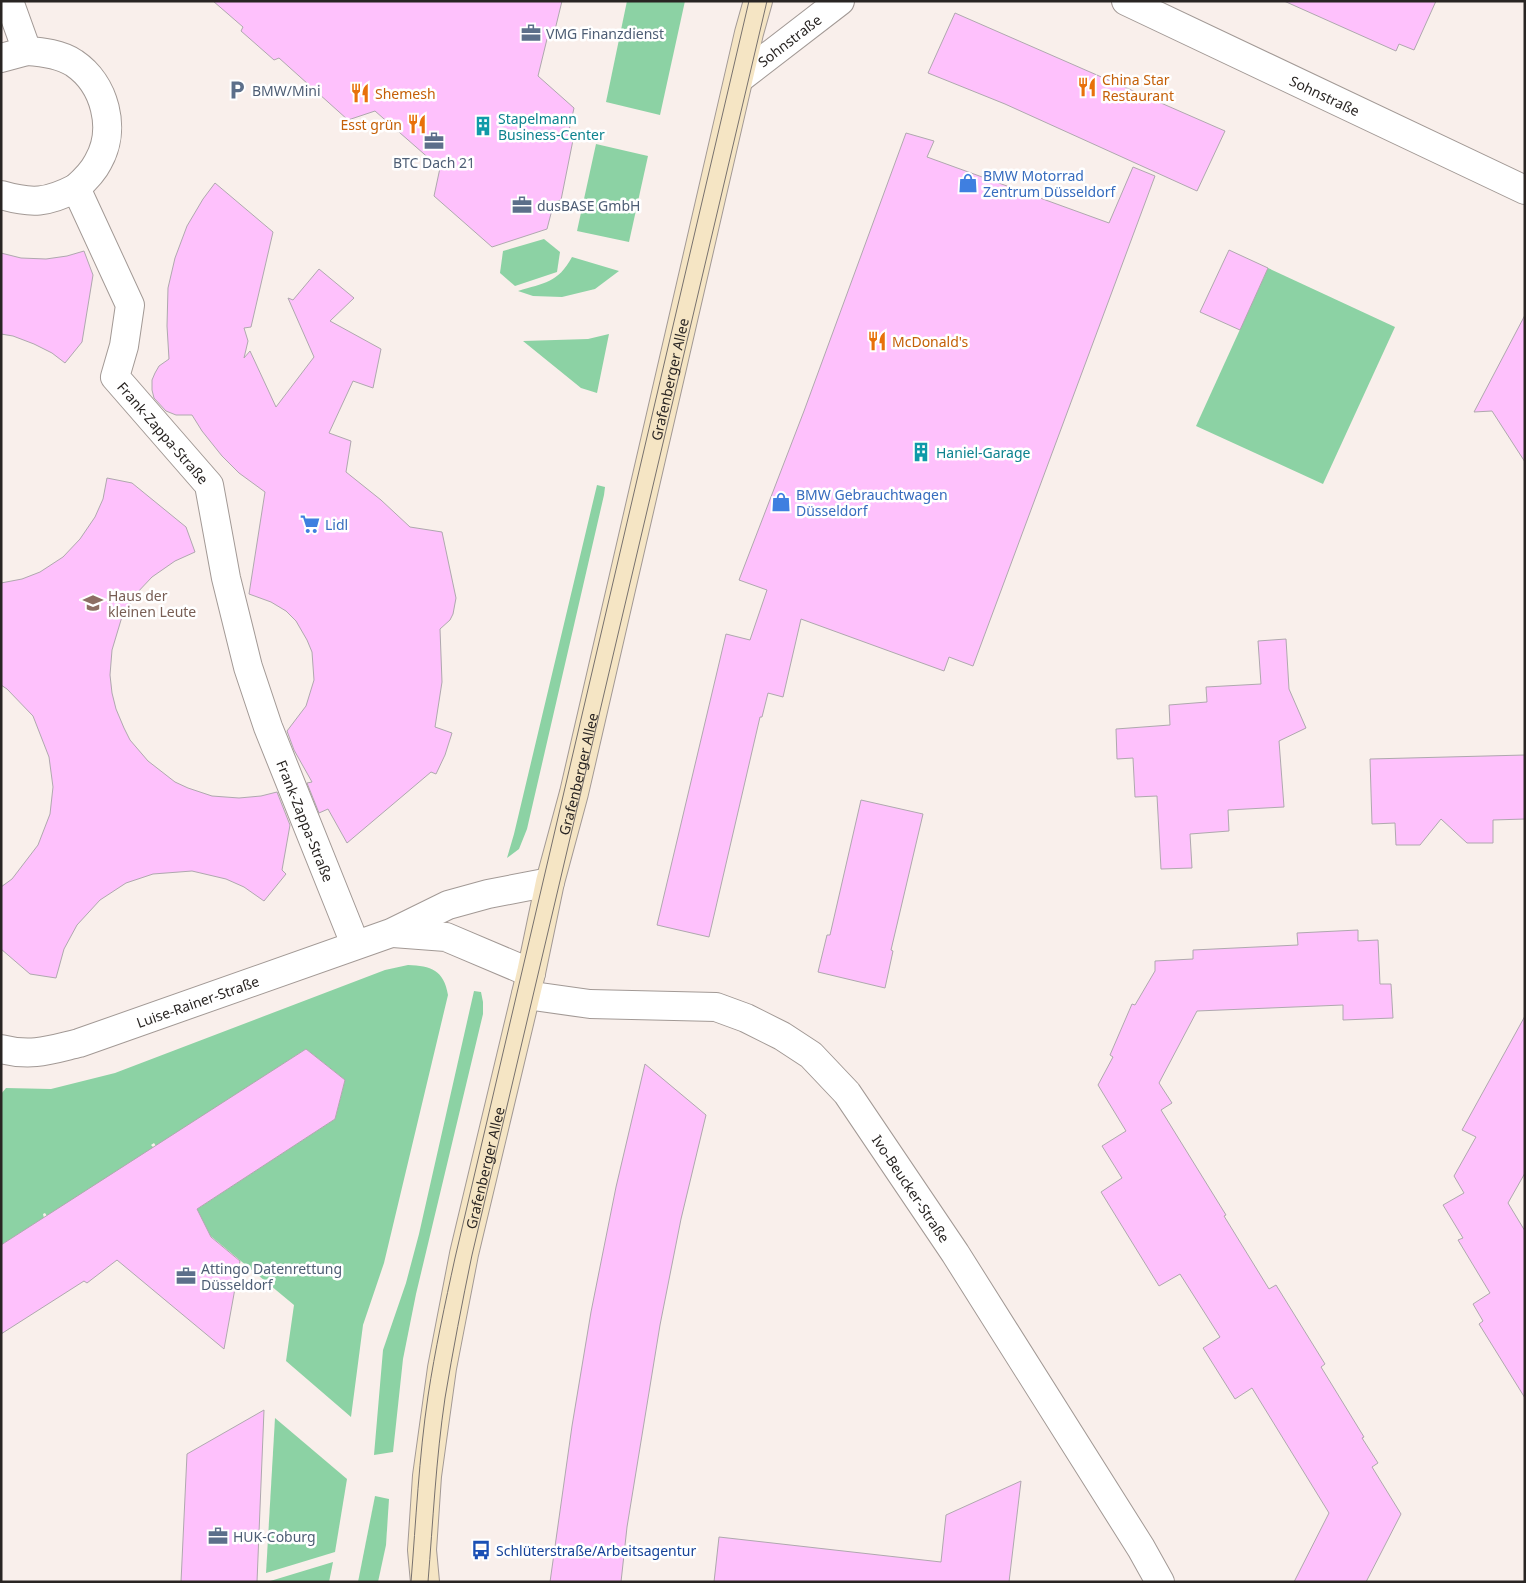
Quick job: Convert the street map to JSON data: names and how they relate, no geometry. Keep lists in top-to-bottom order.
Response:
{
  "streets": {
    "main road": ["Grafenberger Allee"],
    "street": [
      "Sohnstraße",
      "Frank-Zappa-Straße",
      "Luise-Rainer-Straße",
      "Ivo-Beucker-Straße"
    ]
  },
  "crossings": [
    ["Sohnstraße", "Grafenberger Allee"],
    ["Grafenberger Allee", "Luise-Rainer-Straße"],
    ["Grafenberger Allee", "Ivo-Beucker-Straße"],
    ["Frank-Zappa-Straße", "Luise-Rainer-Straße"],
    ["Luise-Rainer-Straße", "Ivo-Beucker-Straße"]
  ],
  "places": {
    "office": [
      "VMG Finanzdienst",
      "BTC Dach 21",
      "dusBASE GmbH",
      "Attingo Datenrettung Düsseldorf",
      "HUK-Coburg"
    ],
    "restaurant": [
      "China Star Restaurant",
      "Shemesh",
      "Esst grün",
      "McDonald's"
    ],
    "parking": ["BMW/Mini"],
    "building": ["Stapelmann Business-Center", "Haniel-Garage"],
    "shop": ["BMW Motorrad Zentrum Düsseldorf", "BMW Gebrauchtwagen Düsseldorf"],
    "supermarket": ["Lidl"],
    "school or university": ["Haus der kleinen Leute"],
    "bus stop": ["Schlüterstraße/Arbeitsagentur"]
  }
}
